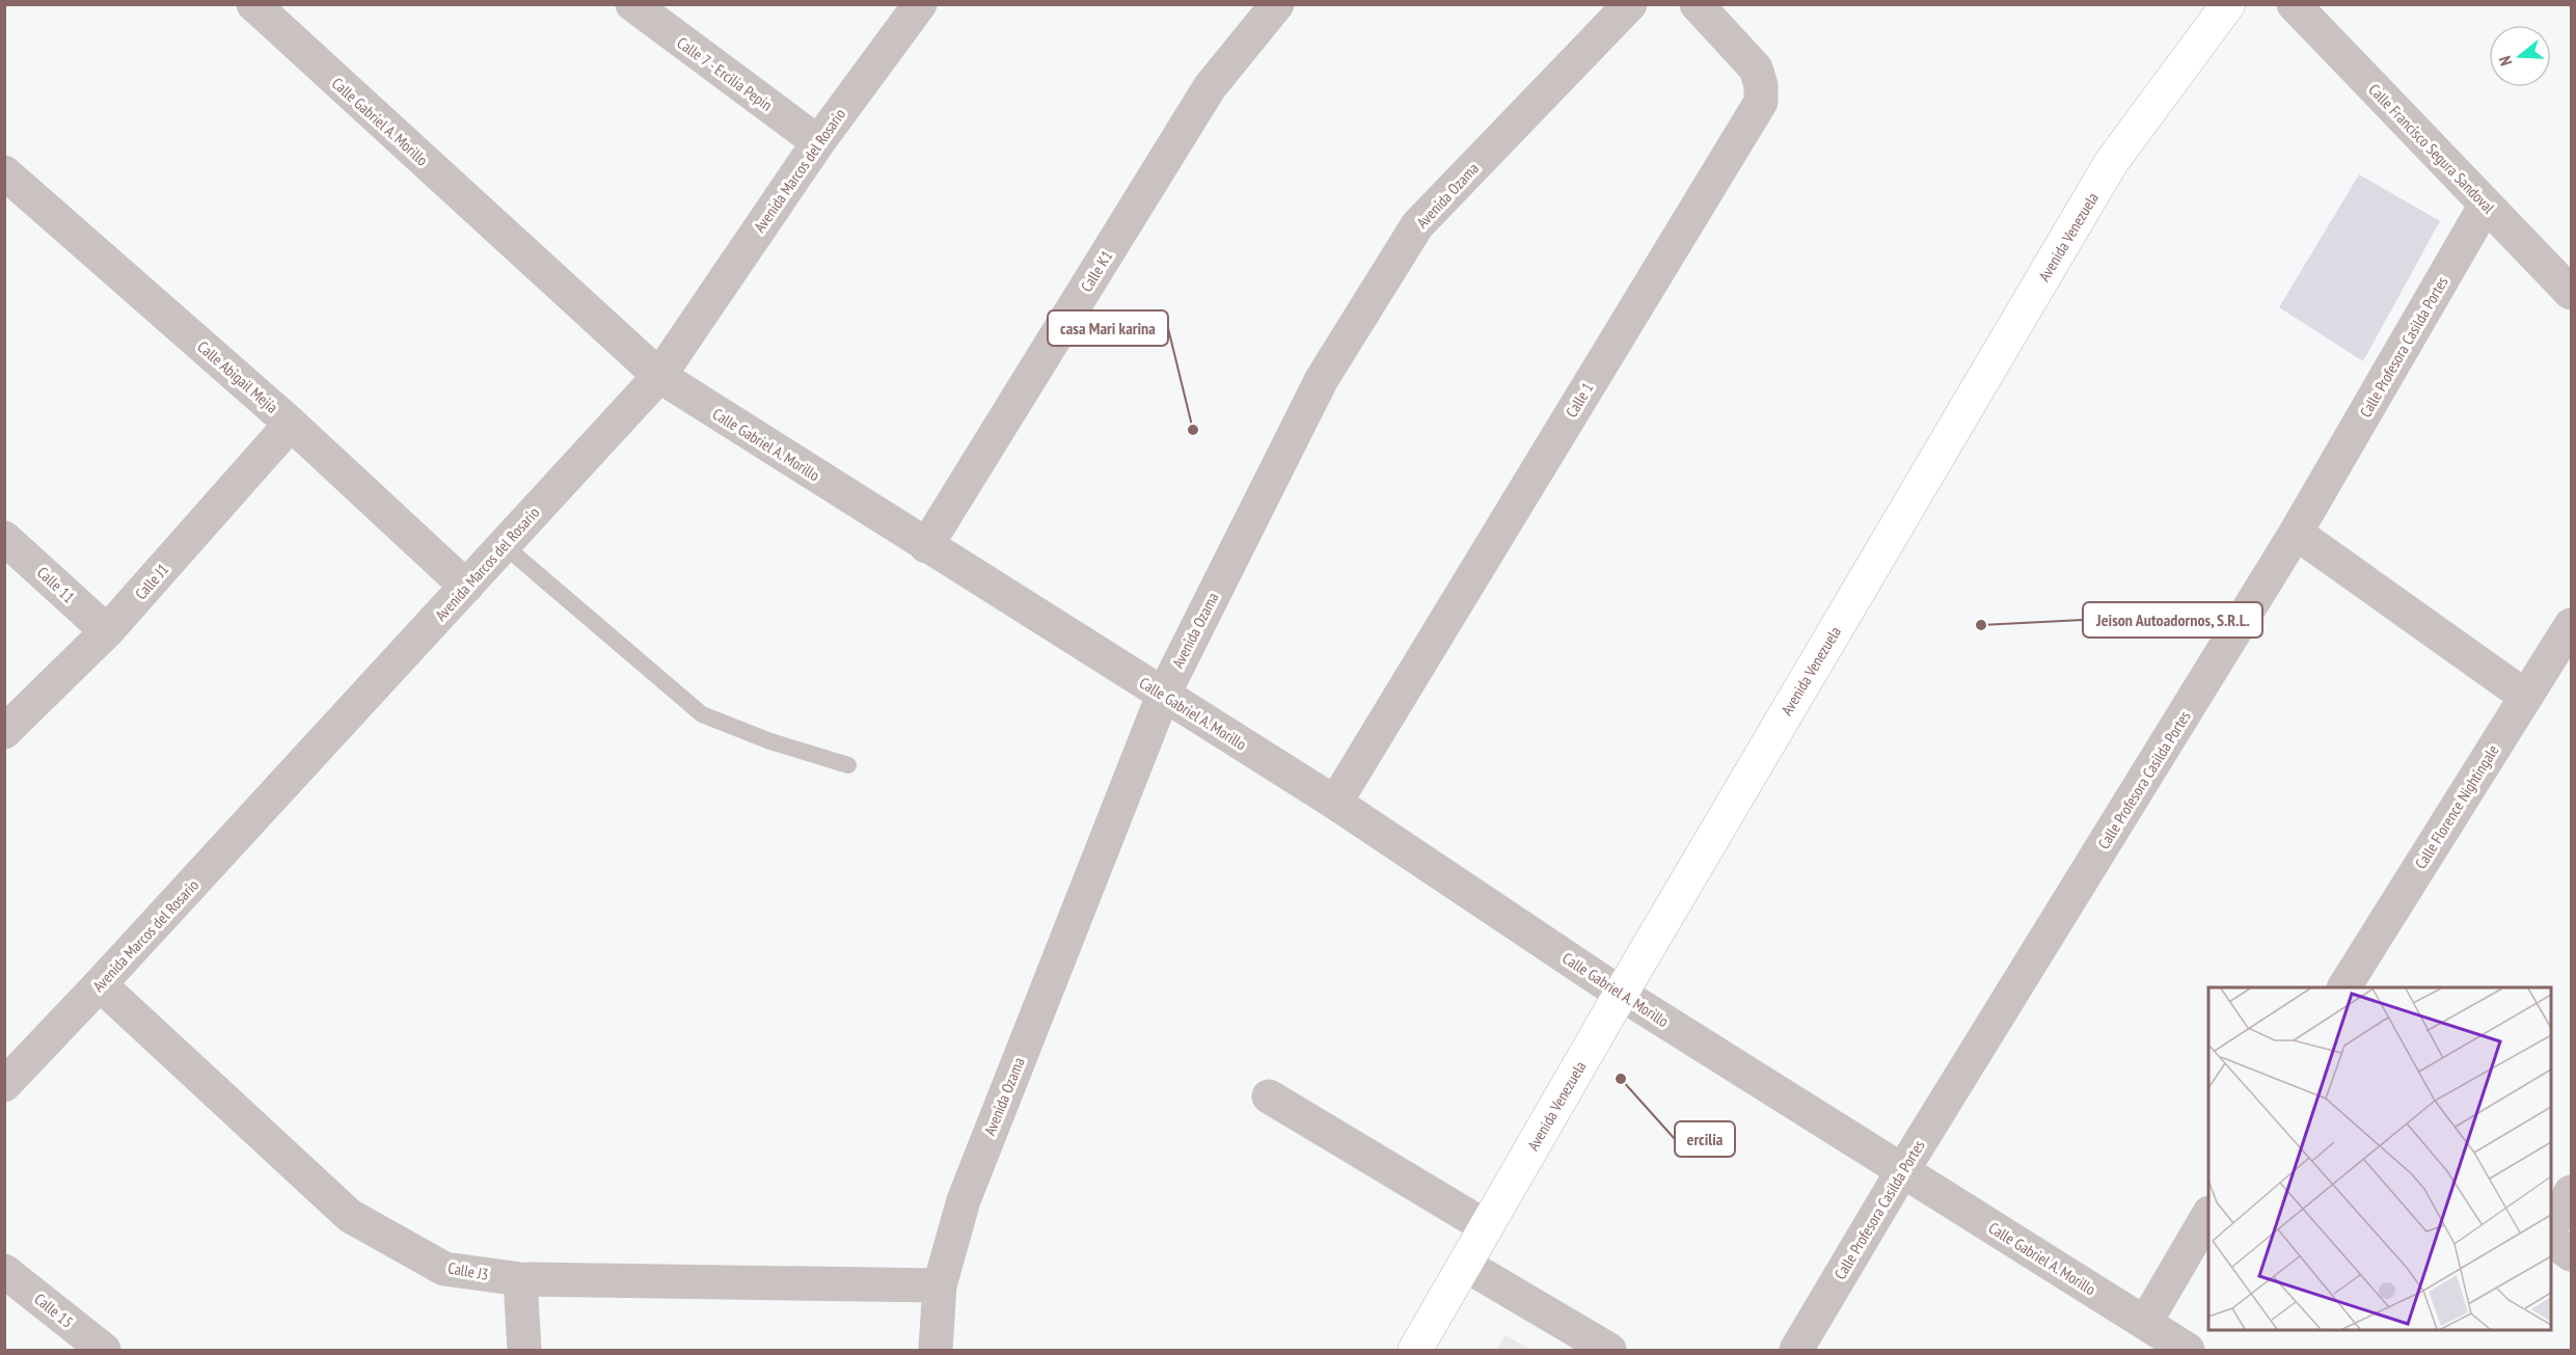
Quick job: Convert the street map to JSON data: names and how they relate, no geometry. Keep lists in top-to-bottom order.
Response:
{
  "streets": {
    "main road": ["Avenida Venezuela"],
    "street": [
      "Calle 7 - Ercilia Pepín",
      "Calle Gabriel A. Morillo",
      "Calle Francisco Segura Sandoval",
      "Avenida Marcos del Rosario",
      "Avenida Ozama",
      "Calle K1",
      "Calle Profesora Casilda Portes",
      "Calle Abigail Mejía",
      "Calle 1",
      "Calle J1",
      "Calle 11",
      "Calle Florence Nightingale",
      "Calle J3",
      "Calle 15"
    ]
  },
  "crossings": [
    ["Calle 7 - Ercilia Pepín", "Avenida Marcos del Rosario"],
    ["Calle Gabriel A. Morillo", "Avenida Marcos del Rosario"],
    ["Calle Gabriel A. Morillo", "Avenida Ozama"],
    ["Calle Gabriel A. Morillo", "Avenida Venezuela"],
    ["Calle Gabriel A. Morillo", "Calle K1"],
    ["Calle Gabriel A. Morillo", "Calle Profesora Casilda Portes"],
    ["Calle Gabriel A. Morillo", "Calle 1"],
    ["Calle Francisco Segura Sandoval", "Calle Profesora Casilda Portes"],
    ["Avenida Marcos del Rosario", "Calle Abigail Mejía"],
    ["Avenida Marcos del Rosario", "Calle J3"],
    ["Avenida Ozama", "Calle J3"],
    ["Calle Abigail Mejía", "Calle J1"],
    ["Calle J1", "Calle 11"]
  ],
  "places": ["casa Mari karina", "Jeison Autoadornos, S.R.L.", "ercilia"],
  "north": "left"
}
